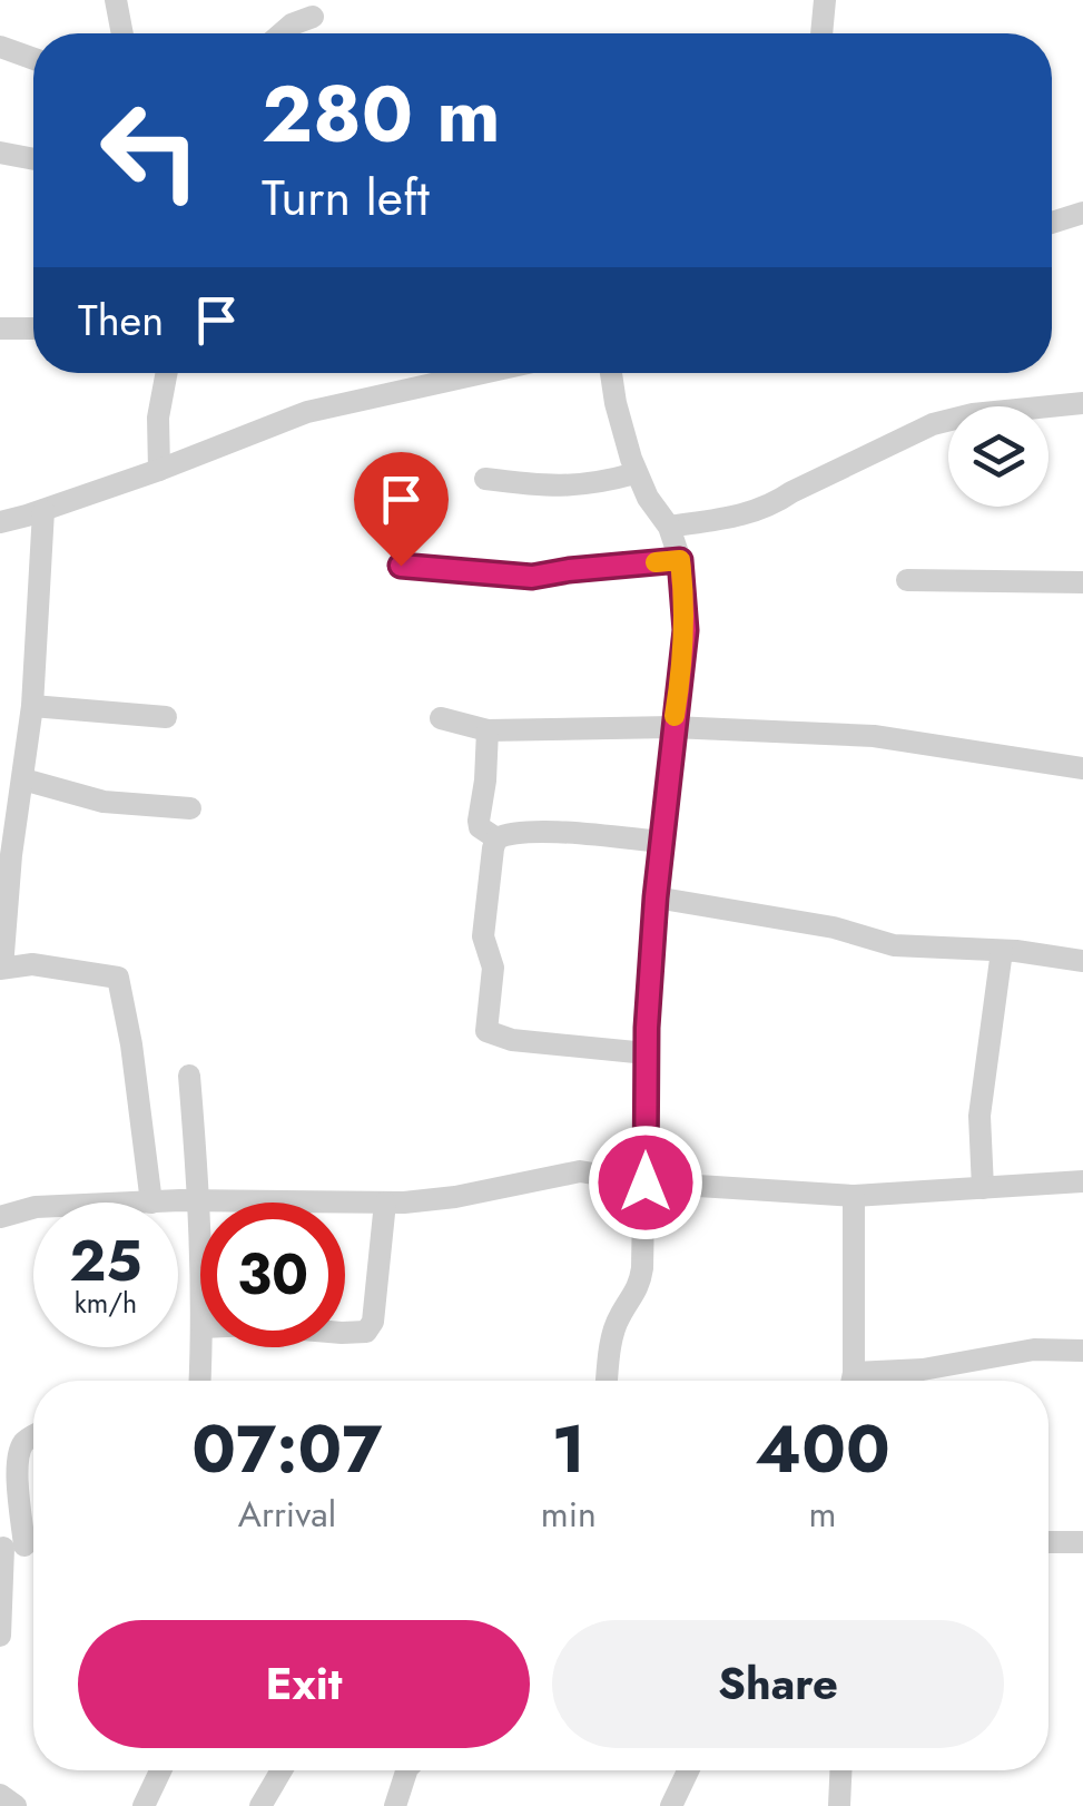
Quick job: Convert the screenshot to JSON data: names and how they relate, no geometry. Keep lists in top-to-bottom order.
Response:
{
  "page": {
    "turn": ["280 m", "Turn left"],
    "then": "Then",
    "speed": "25 km/h",
    "limit": "30",
    "eta": [
      "07:07",
      "Arrival",
      "1",
      "min",
      "400",
      "m"
    ],
    "buttons": ["Exit", "Share"]
  }
}
